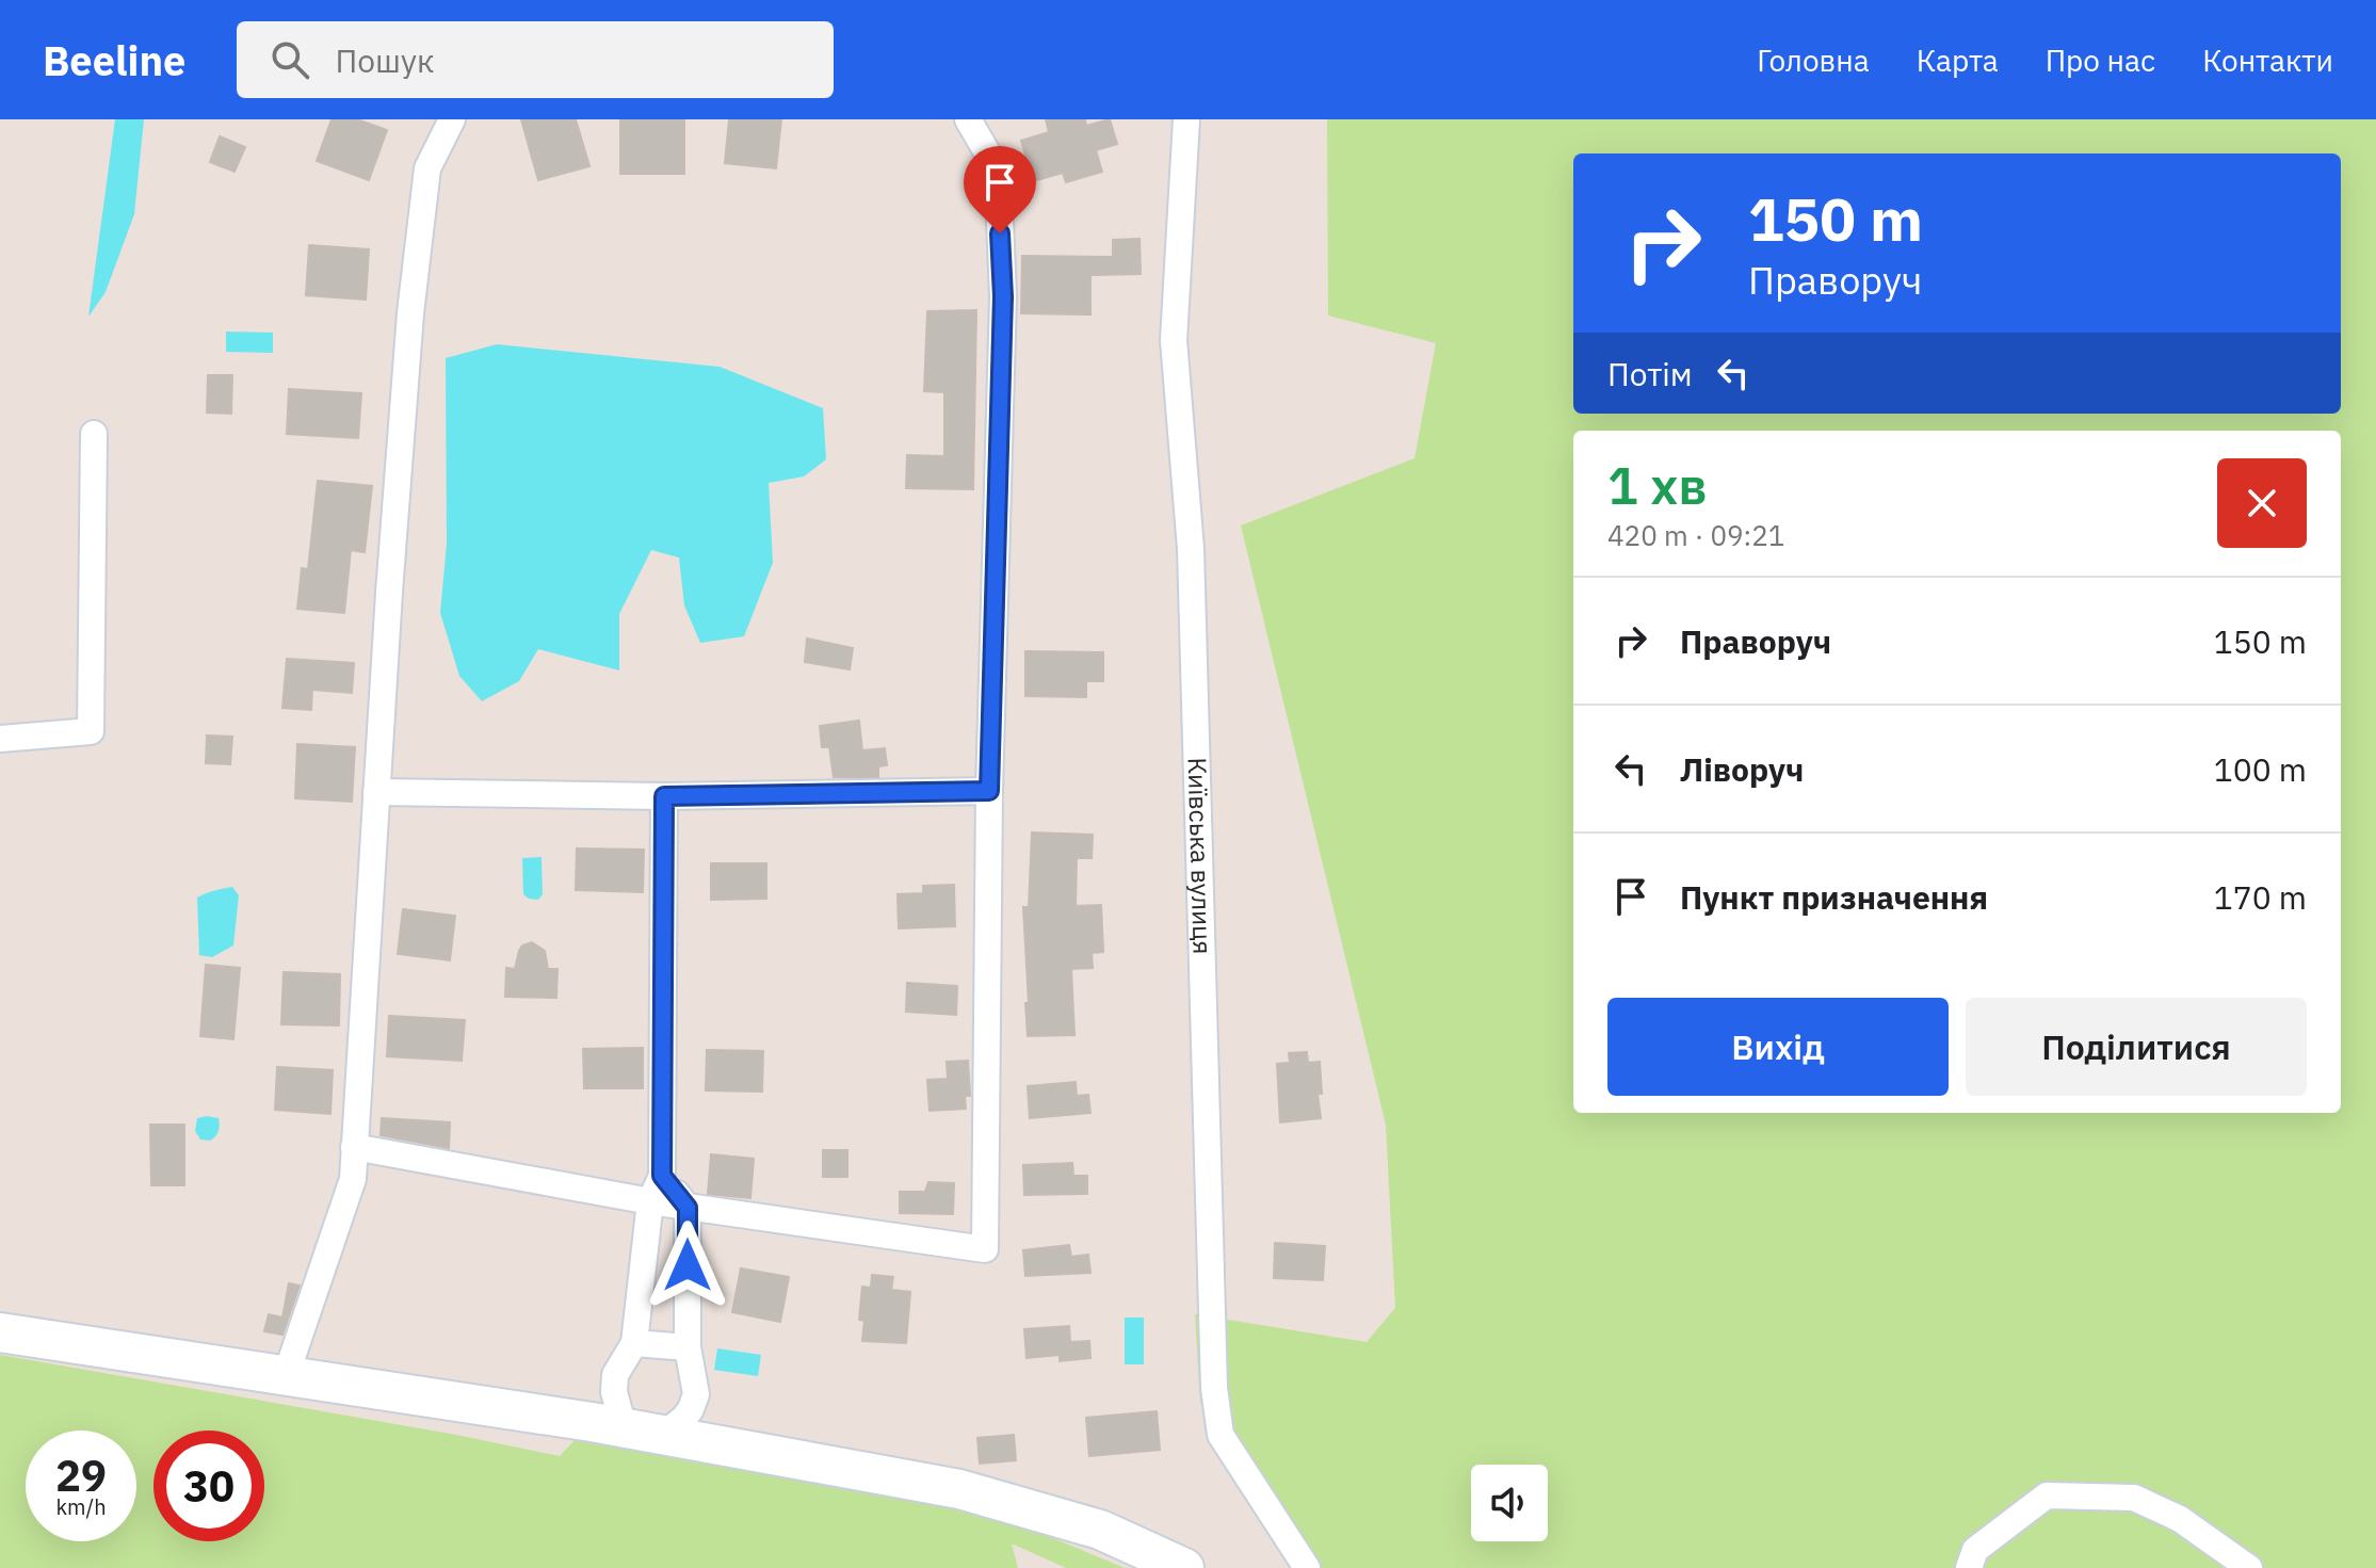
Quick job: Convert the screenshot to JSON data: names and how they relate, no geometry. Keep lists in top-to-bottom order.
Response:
{
  "streets": {
    "street": ["Київська вулиця"]
  },
  "page": {
    "header": "Beeline",
    "search": "Пошук",
    "nav": [
      "Головна",
      "Карта",
      "Про нас",
      "Контакти"
    ],
    "turn": ["150 m", "Праворуч"],
    "then": "Потім",
    "heading": ["1 хв", "420 m · 09:21"],
    "list": [
      {
        "name": "Праворуч",
        "value": "150 m"
      },
      {
        "name": "Ліворуч",
        "value": "100 m"
      },
      {
        "name": "Пункт призначення",
        "value": "170 m"
      }
    ],
    "buttons": ["Вихід", "Поділитися"],
    "speed": "29 km/h",
    "limit": "30"
  }
}
